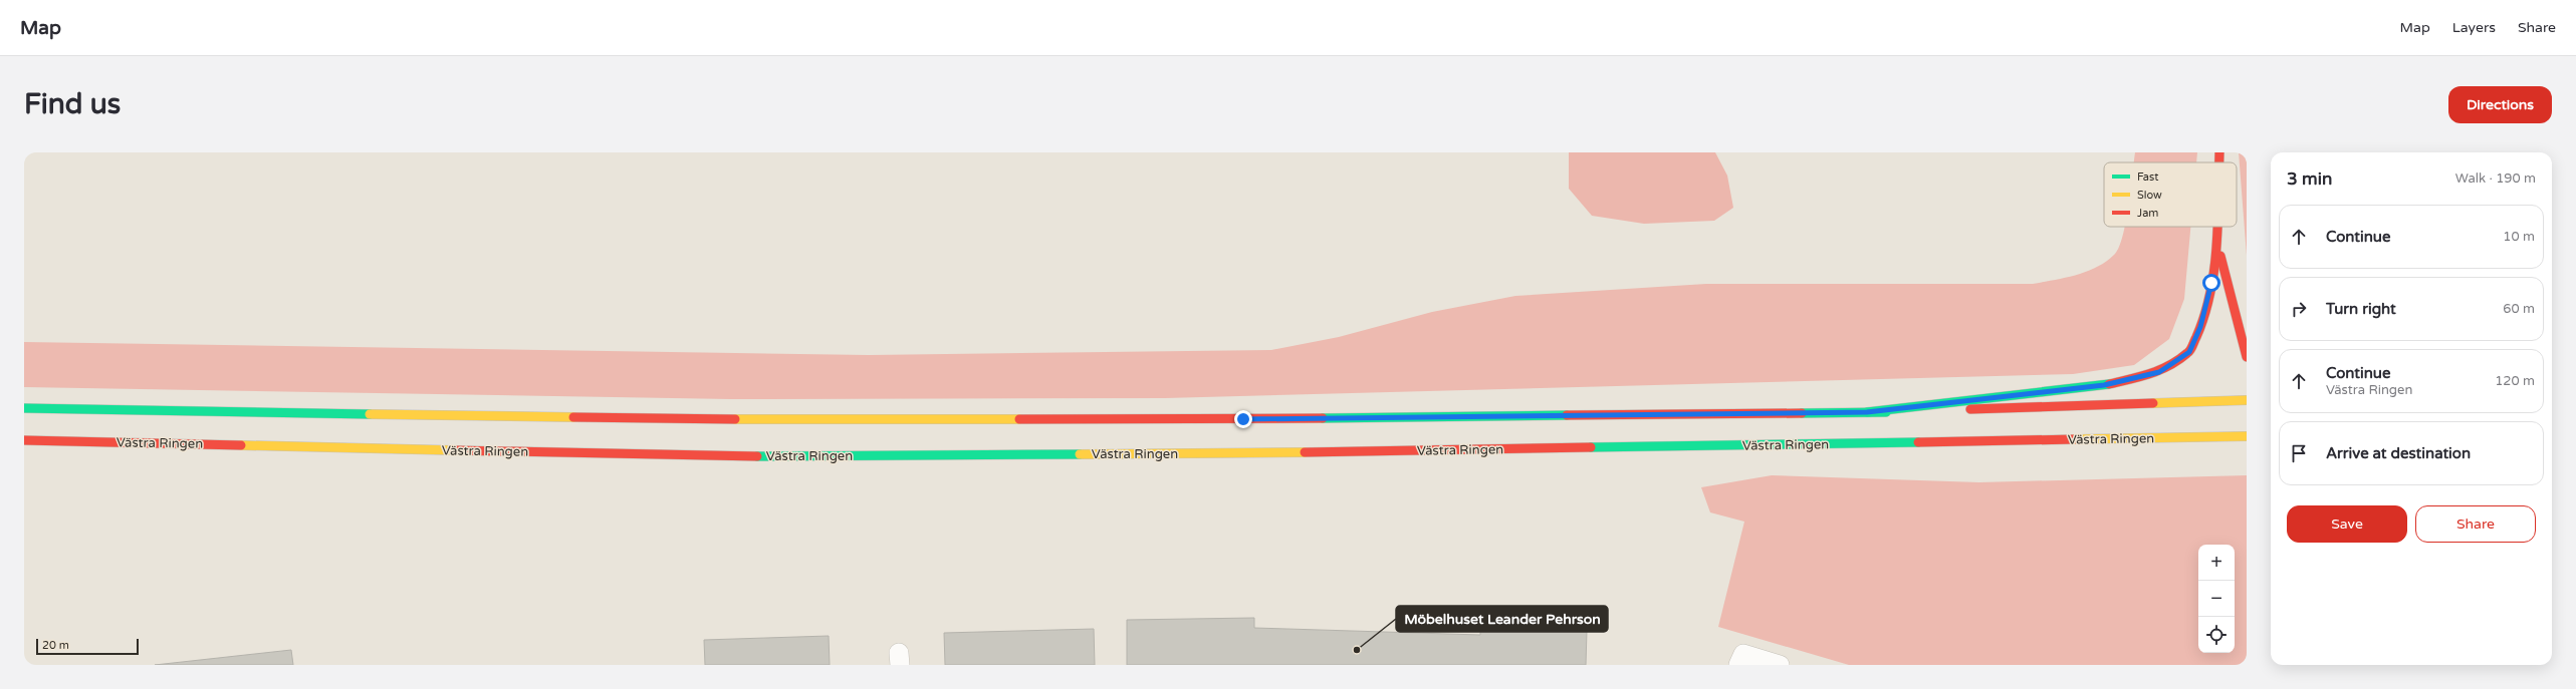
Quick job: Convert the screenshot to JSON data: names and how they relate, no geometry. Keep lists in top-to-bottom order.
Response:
{
  "streets": {
    "main road": ["Västra Ringen"]
  },
  "places": ["Möbelhuset Leander Pehrson"],
  "legend": ["Fast", "Slow", "Jam"],
  "scale_bar": "20 m",
  "page": {
    "header": "Map",
    "nav": ["Map", "Layers", "Share"],
    "buttons": [
      "Directions",
      ["Save", "Share"]
    ],
    "title": "Find us",
    "heading": ["3 min", "Walk · 190 m"],
    "list": [
      ["Continue", "10 m"],
      ["Turn right", "60 m"],
      ["Continue", "Västra Ringen", "120 m"],
      "Arrive at destination"
    ],
    "map_buttons": ["+", "−"],
    "scale": "20 m"
  }
}
